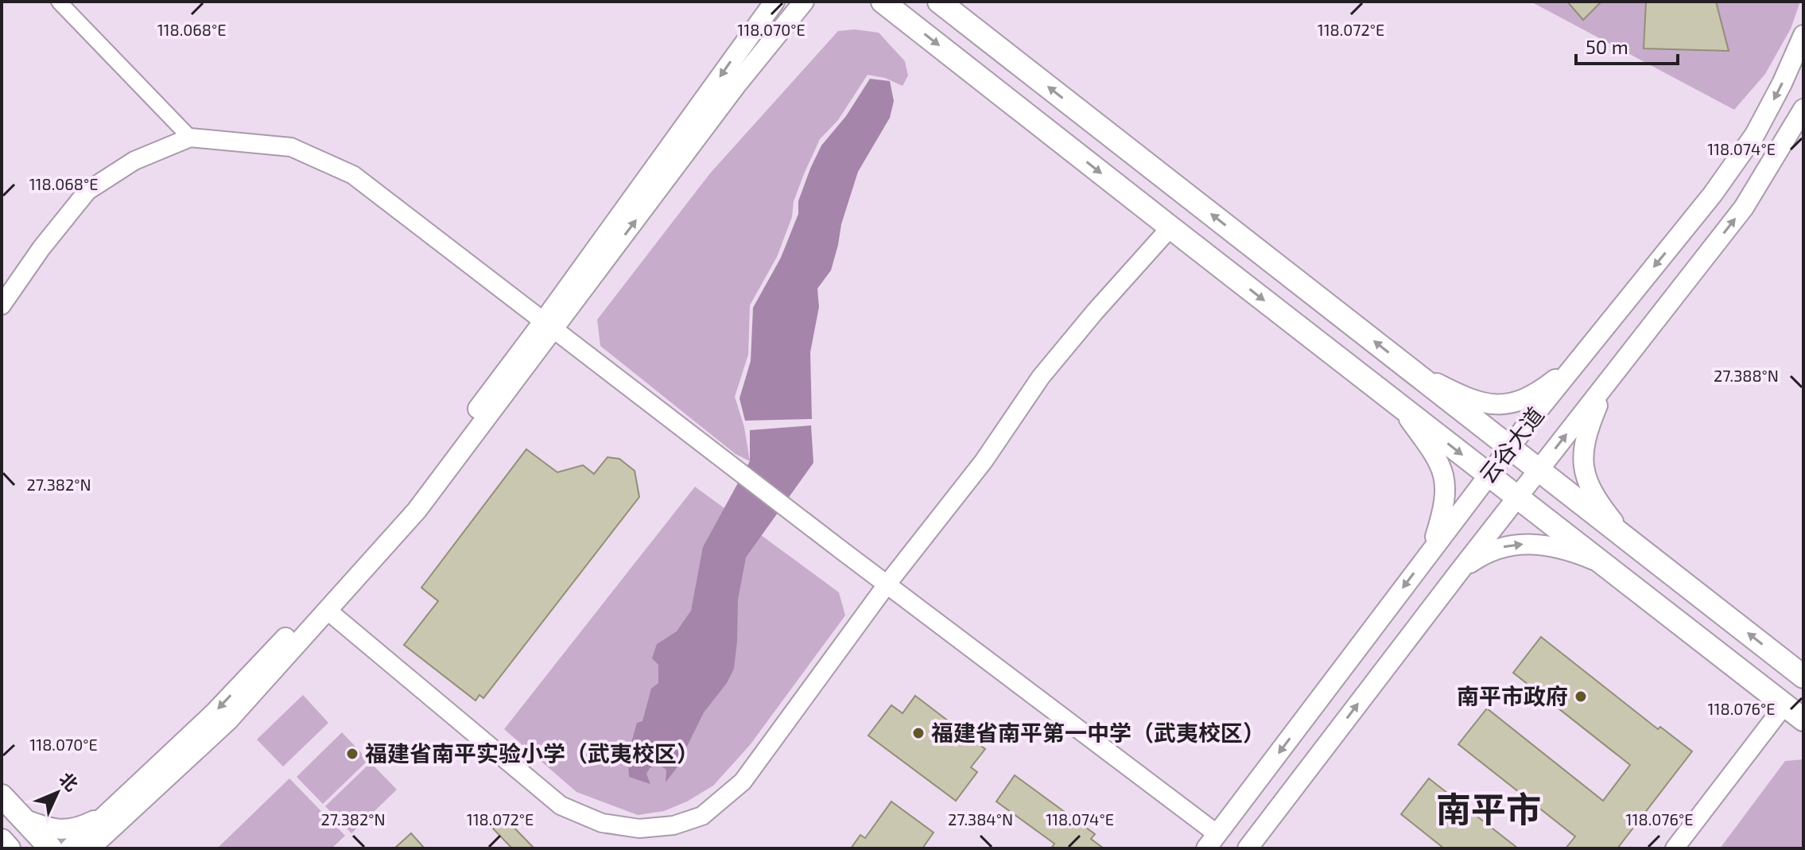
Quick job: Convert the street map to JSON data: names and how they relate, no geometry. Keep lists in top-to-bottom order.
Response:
{
  "streets": {
    "main road": ["云谷大道"]
  },
  "districts": ["南平市"],
  "places": ["南平市政府", "福建省南平第一中学（武夷校区）", "福建省南平实验小学（武夷校区）"],
  "scale_bar": "50 m",
  "north": "top right",
  "coordinates": [
    "118.068°E",
    "118.070°E",
    "118.072°E",
    "118.074°E",
    "27.388°N",
    "27.382°N",
    "118.076°E",
    "27.384°N"
  ]
}
